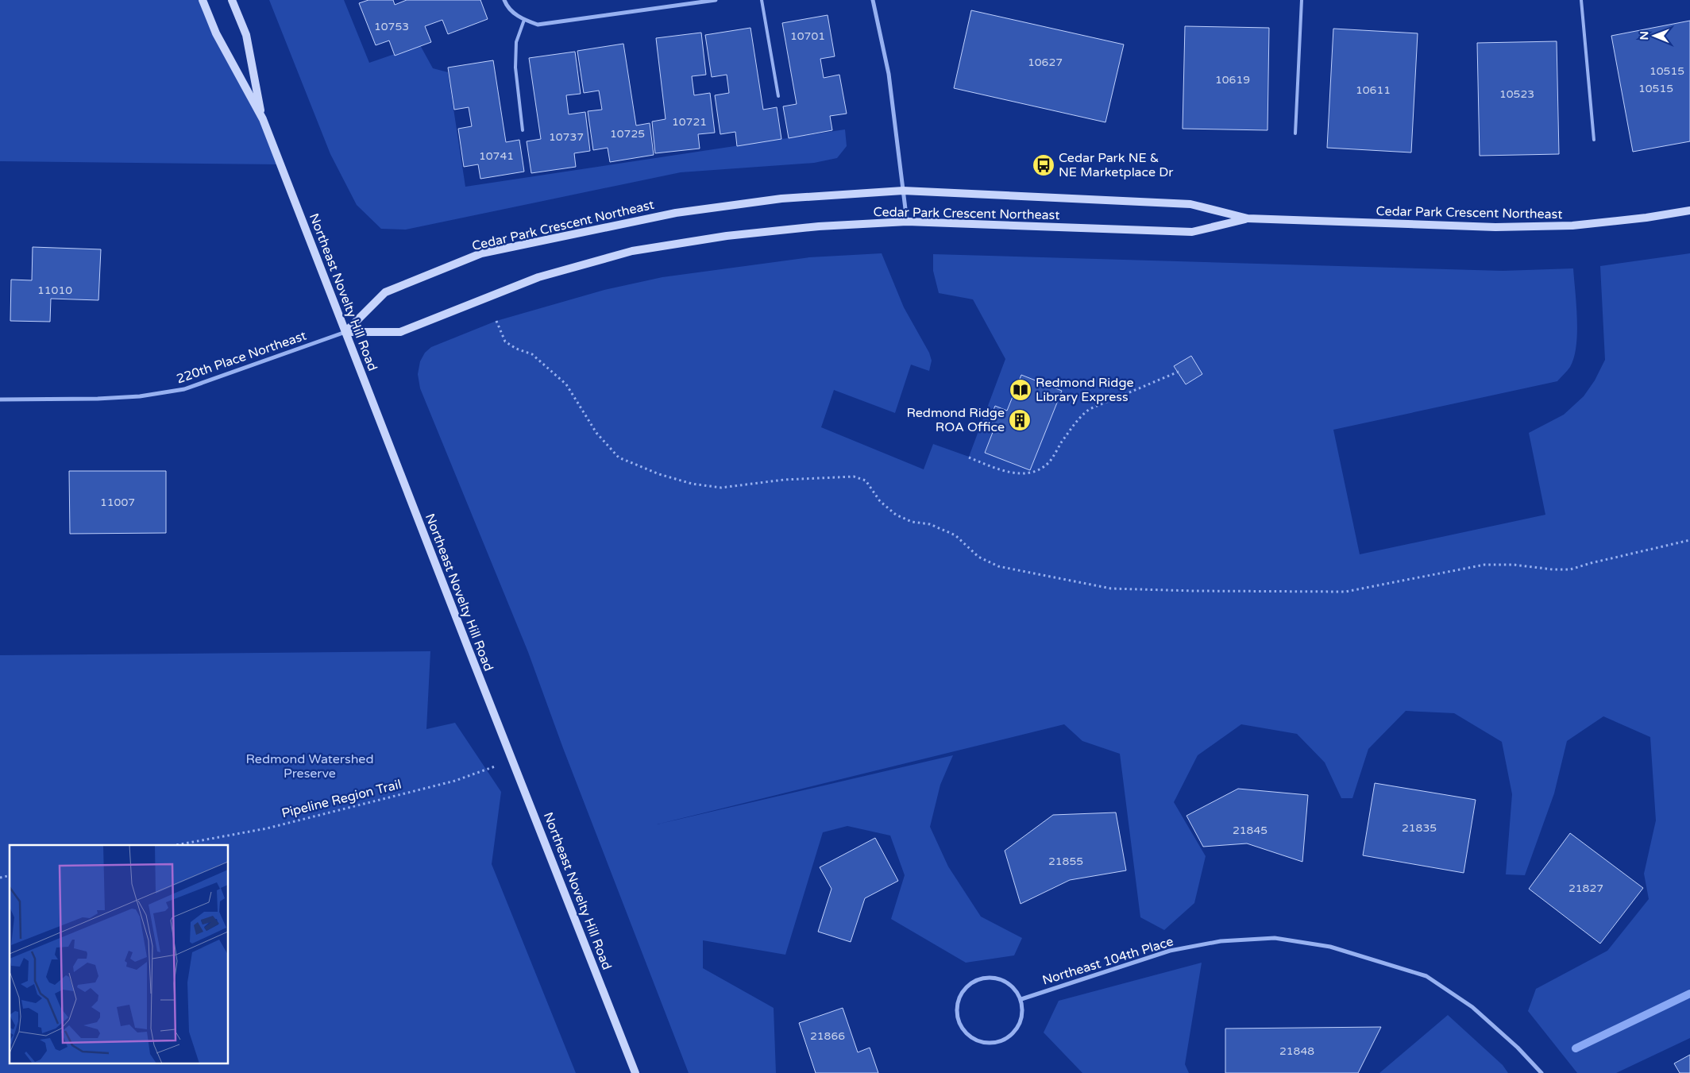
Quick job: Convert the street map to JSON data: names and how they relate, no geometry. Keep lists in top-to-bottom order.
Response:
{
  "streets": {
    "street": [
      "Cedar Park Crescent Northeast",
      "Northeast Novelty Hill Road",
      "220th Place Northeast",
      "Northeast 104th Place"
    ],
    "path": ["Pipeline Region Trail"]
  },
  "crossings": [
    ["Cedar Park Crescent Northeast", "Northeast Novelty Hill Road"],
    ["Cedar Park Crescent Northeast", "220th Place Northeast"],
    ["Northeast Novelty Hill Road", "220th Place Northeast"],
    ["Northeast Novelty Hill Road", "Pipeline Region Trail"]
  ],
  "parks": ["Redmond Watershed Preserve"],
  "places": {
    "bus stop": ["Cedar Park NE & NE Marketplace Dr"],
    "library": ["Redmond Ridge Library Express"],
    "building": ["Redmond Ridge ROA Office"]
  },
  "house_numbers": [
    "10753",
    "10701",
    "10627",
    "10515",
    "10619",
    "10515",
    "10611",
    "10523",
    "10721",
    "10725",
    "10737",
    "10741",
    "11010",
    "11007",
    "21835",
    "21845",
    "21855",
    "21827",
    "21866",
    "21848"
  ],
  "north": "left"
}
